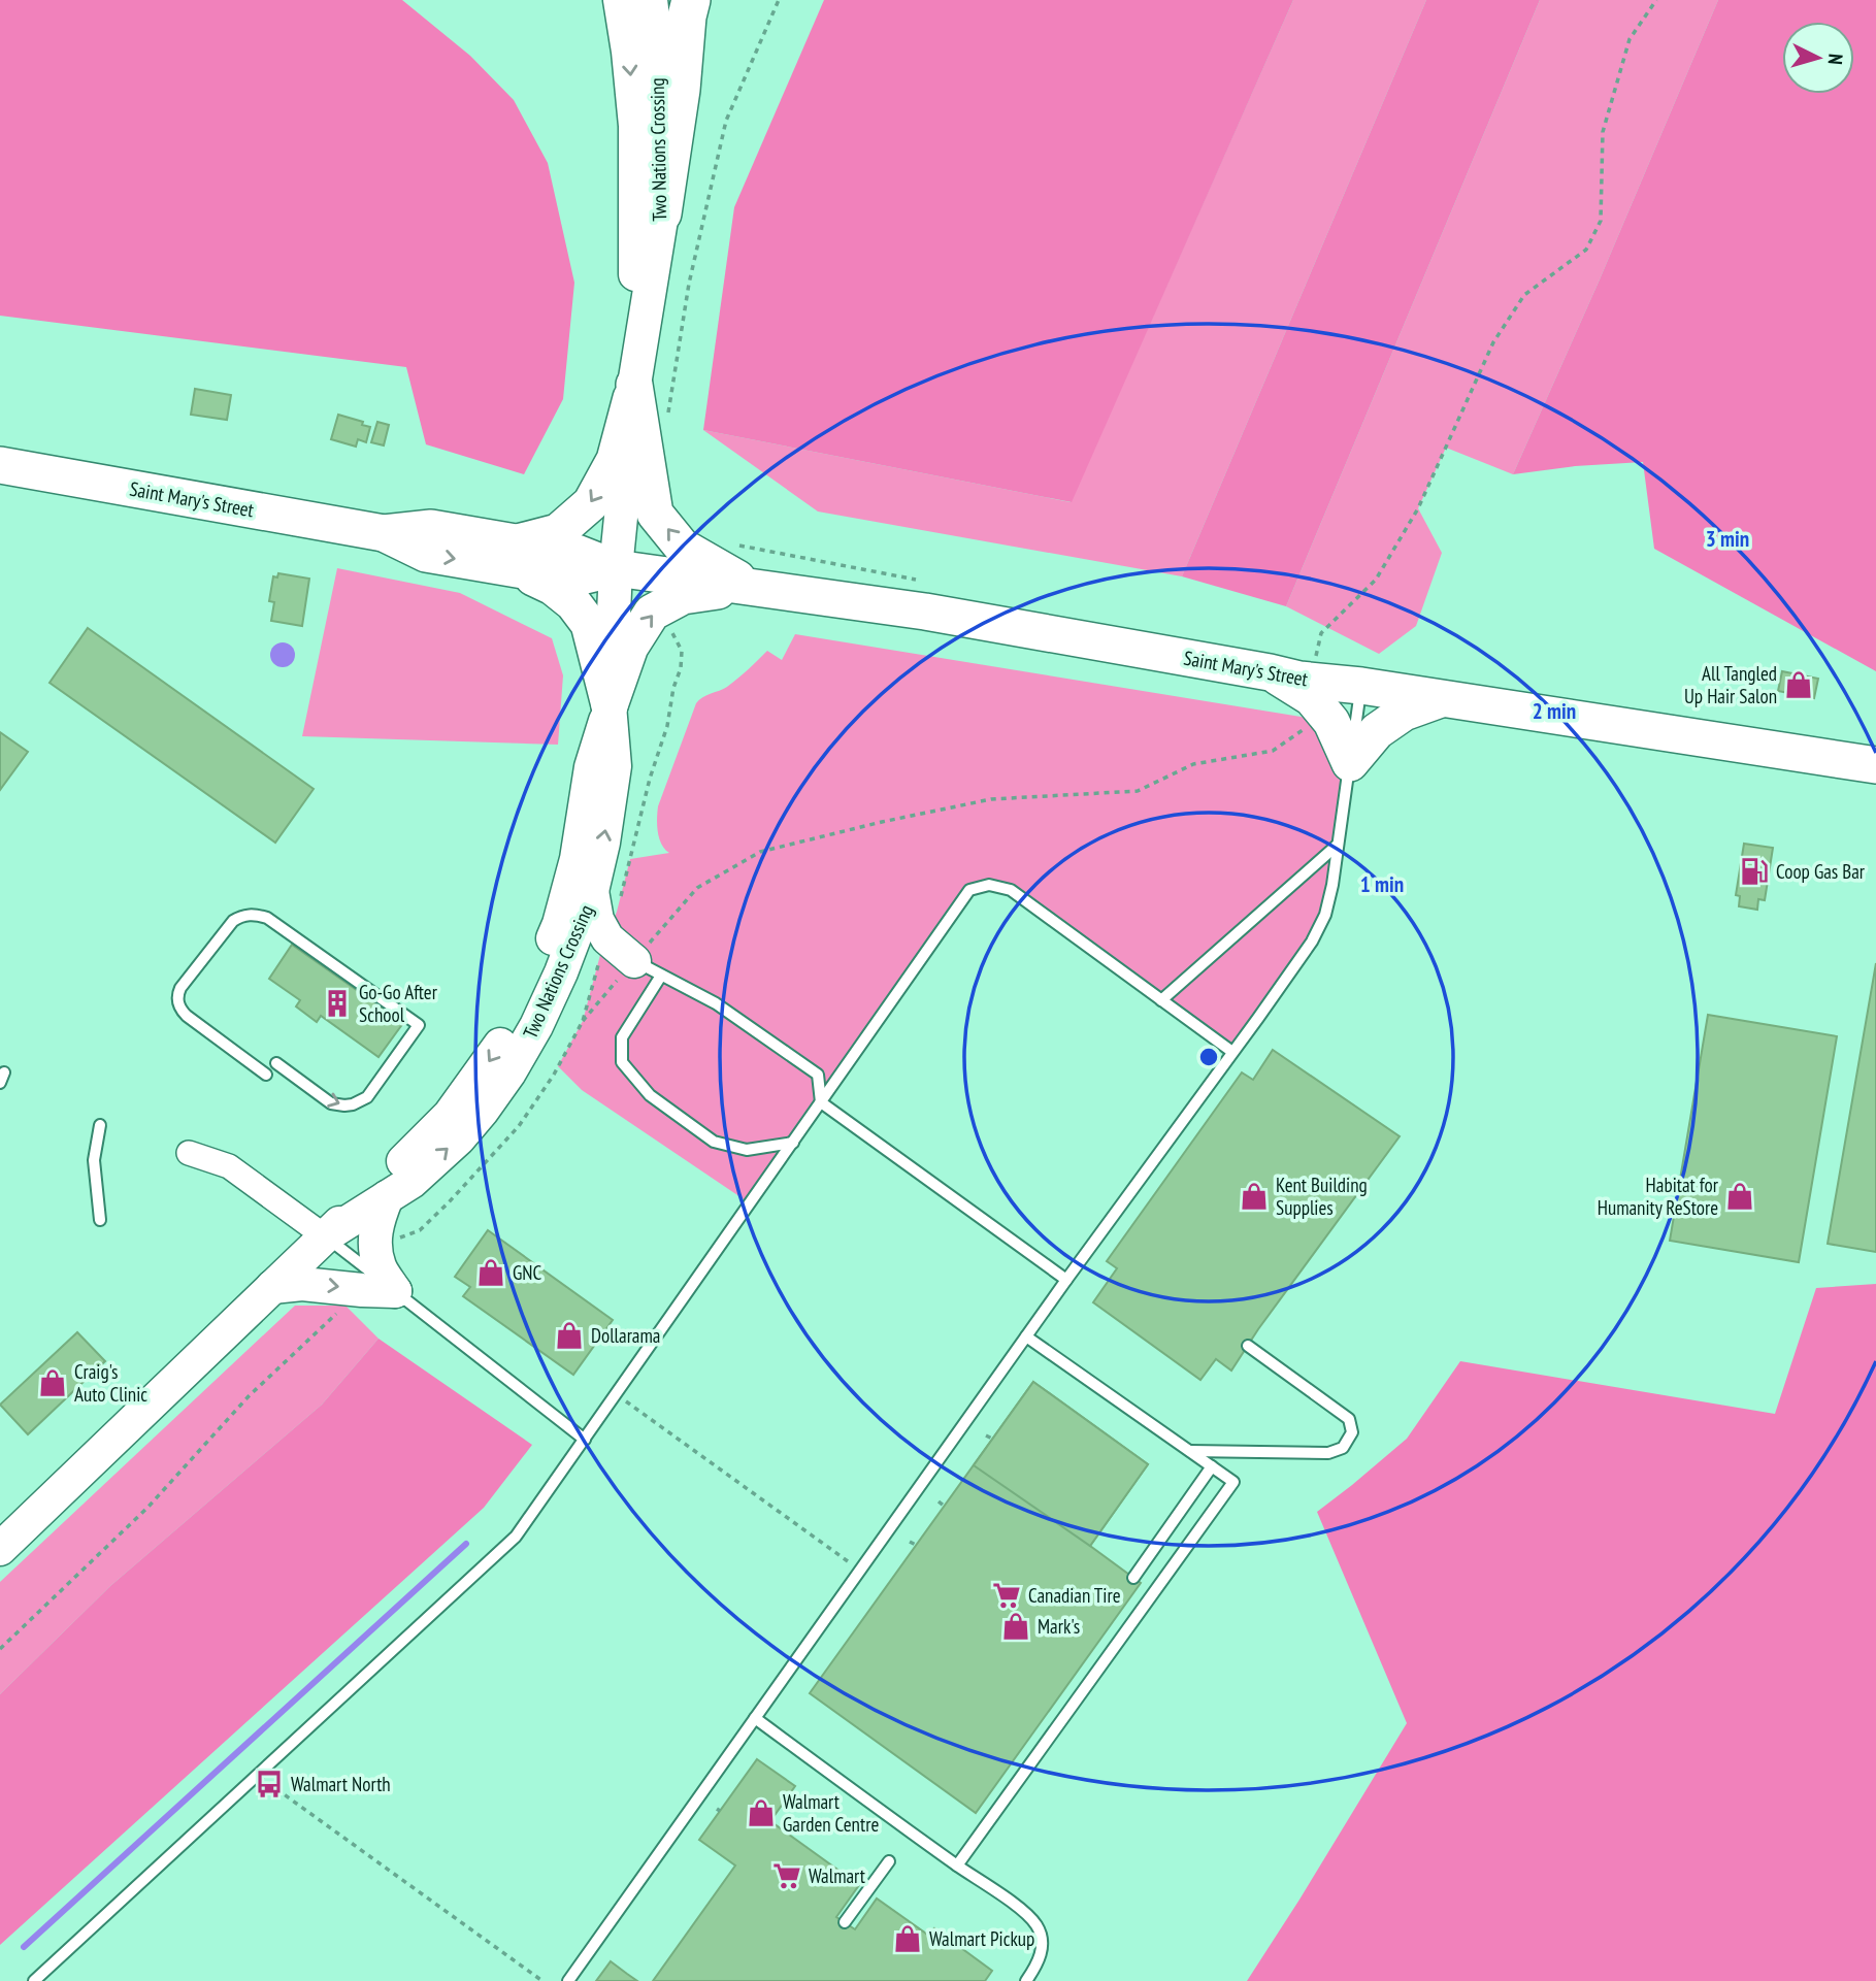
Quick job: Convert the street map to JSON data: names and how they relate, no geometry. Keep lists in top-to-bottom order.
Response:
{
  "streets": {
    "main road": ["Two Nations Crossing", "Saint Mary's Street"]
  },
  "crossings": [
    ["Two Nations Crossing", "Saint Mary's Street"]
  ],
  "places": {
    "shop": [
      "All Tangled Up Hair Salon",
      "Kent Building Supplies",
      "Habitat for Humanity ReStore",
      "GNC",
      "Dollarama",
      "Craig's Auto Clinic",
      "Mark's",
      "Walmart Garden Centre",
      "Walmart Pickup"
    ],
    "fuel station": ["Coop Gas Bar"],
    "building": ["Go-Go After School"],
    "supermarket": ["Canadian Tire", "Walmart"],
    "bus stop": ["Walmart North"]
  },
  "north": "right",
  "rings": ["3 min", "2 min", "1 min"]
}
